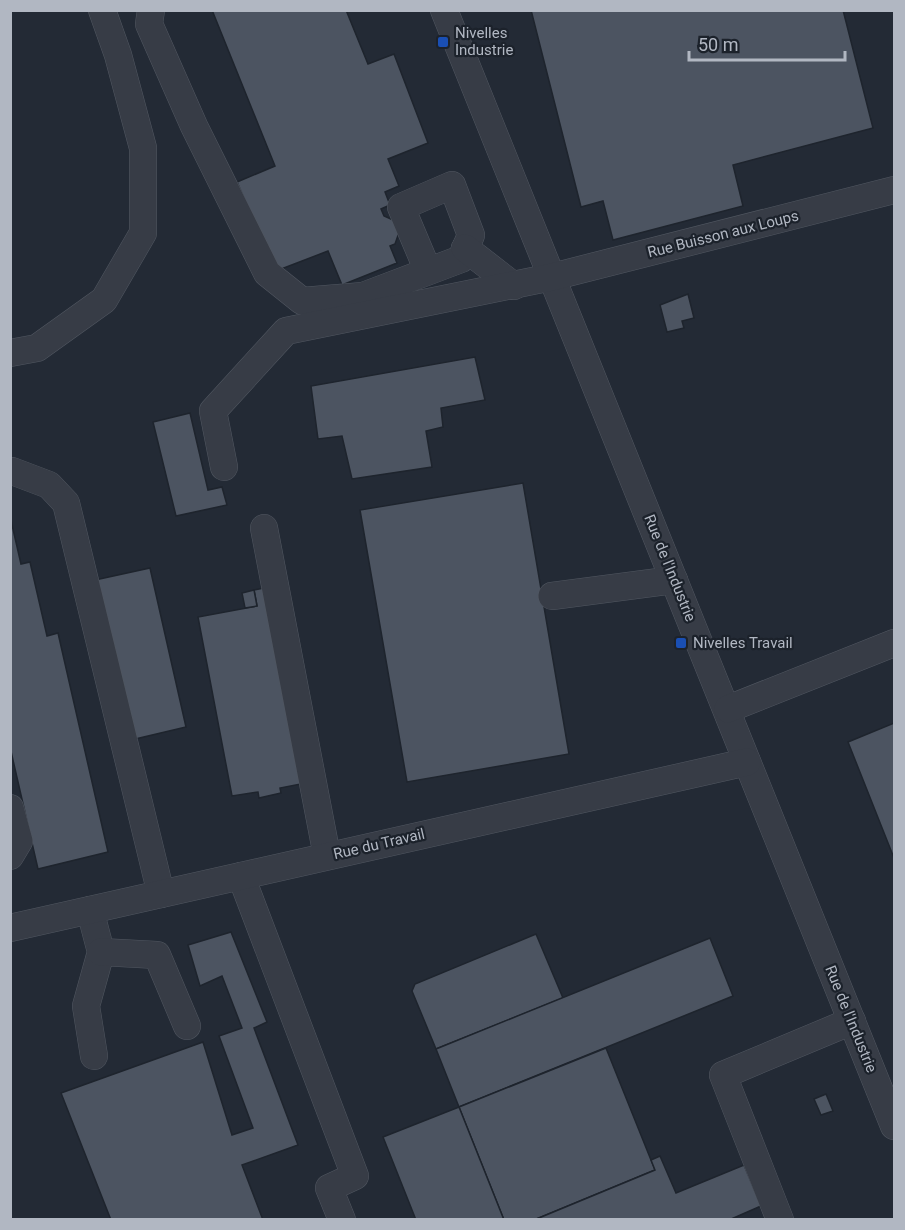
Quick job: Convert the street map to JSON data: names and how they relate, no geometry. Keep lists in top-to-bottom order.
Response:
{
  "streets": {
    "street": ["Rue Buisson aux Loups", "Rue de l'Industrie", "Rue du Travail"]
  },
  "crossings": [
    ["Rue Buisson aux Loups", "Rue de l'Industrie"],
    ["Rue de l'Industrie", "Rue du Travail"]
  ],
  "places": {
    "transit": ["Nivelles Industrie", "Nivelles Travail"]
  },
  "scale_bar": "50 m"
}
